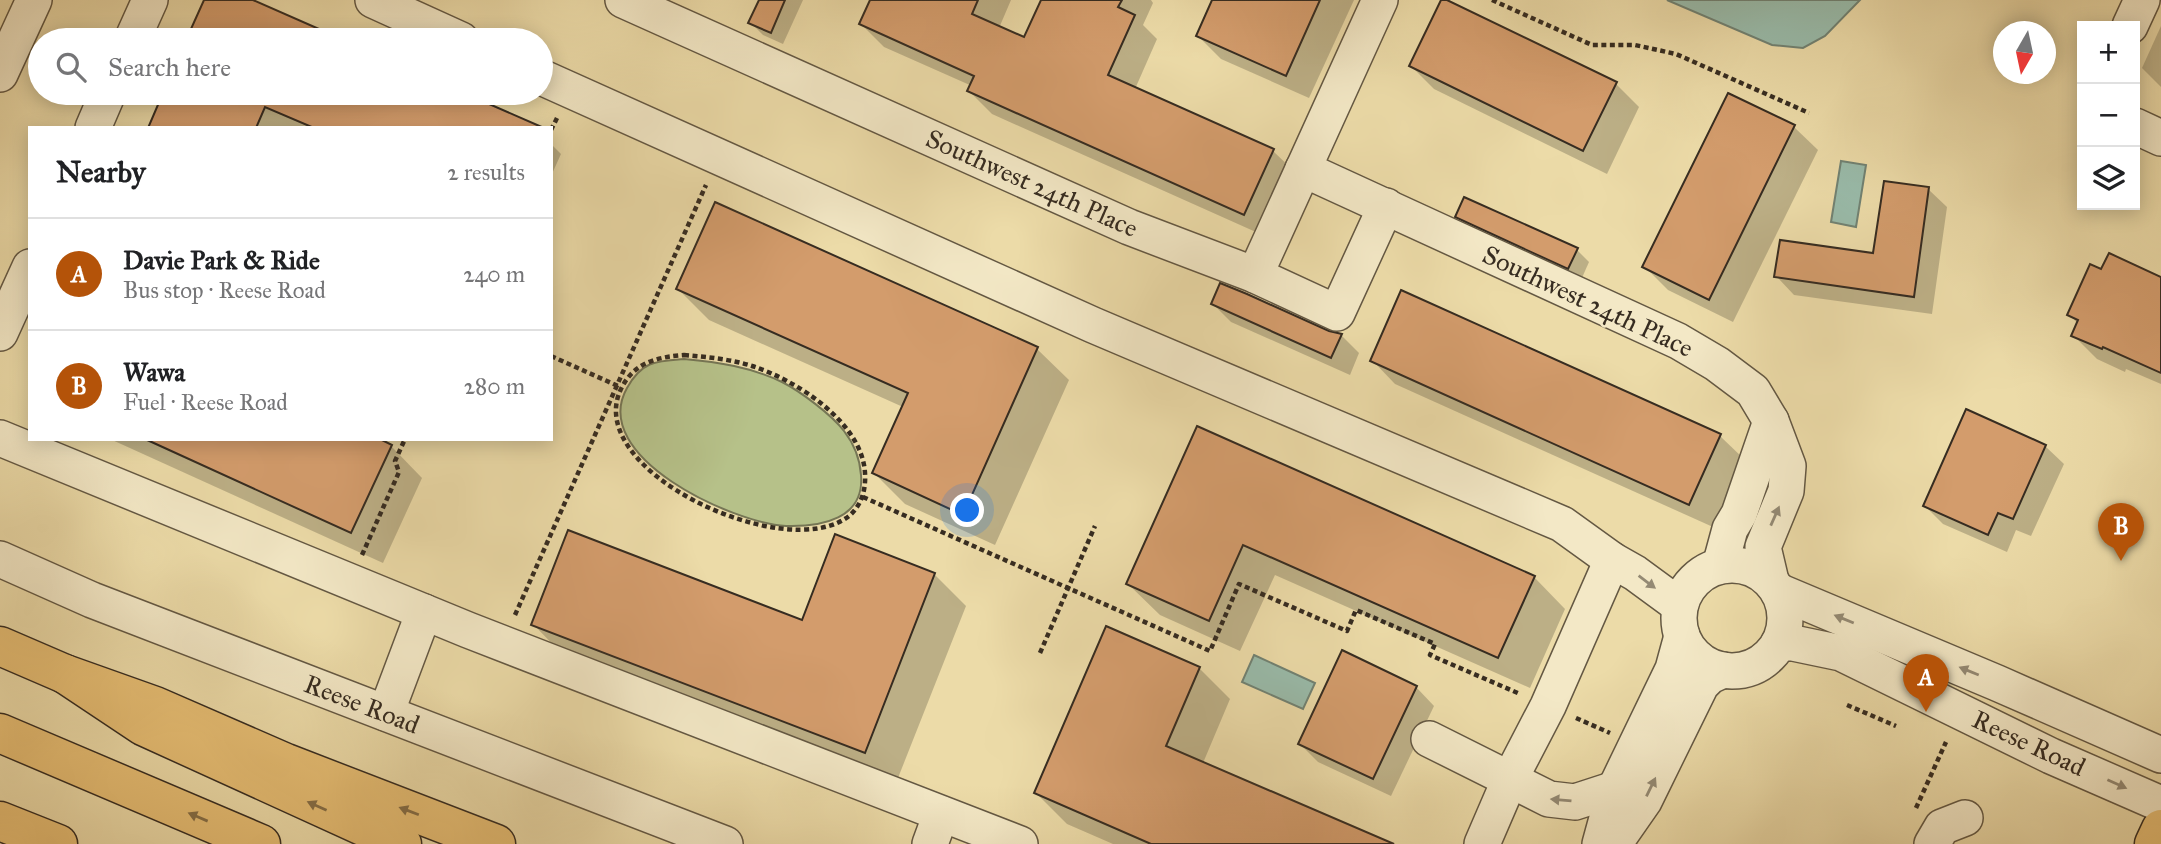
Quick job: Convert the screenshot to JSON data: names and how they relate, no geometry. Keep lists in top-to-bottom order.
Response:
{
  "streets": {
    "street": ["Southwest 24th Place", "Reese Road"]
  },
  "crossings": [
    ["Southwest 24th Place", "Reese Road"]
  ],
  "north": "bottom",
  "page": {
    "map_buttons": ["+", "−"],
    "search": "Search here",
    "heading": ["Nearby", "2 results"],
    "list": [
      {
        "mark": "A",
        "name": "Davie Park & Ride",
        "note": "Bus stop · Reese Road",
        "value": "240 m"
      },
      {
        "mark": "B",
        "name": "Wawa",
        "note": "Fuel · Reese Road",
        "value": "280 m"
      }
    ],
    "pins": ["B", "A"]
  }
}
